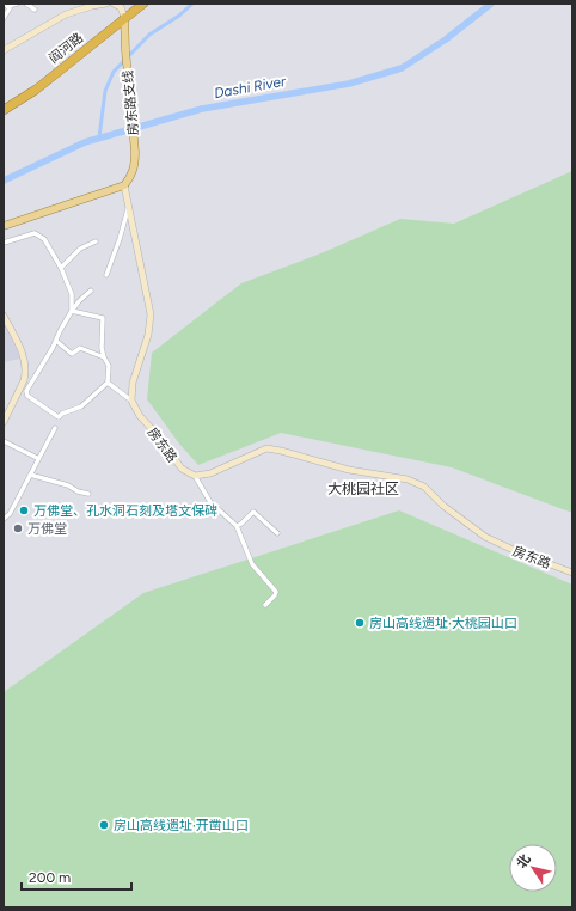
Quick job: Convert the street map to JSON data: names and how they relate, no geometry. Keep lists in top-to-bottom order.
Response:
{
  "streets": {
    "highway": ["阎河路"],
    "main road": ["房东路支线", "房东路"]
  },
  "crossings": [
    ["阎河路", "房东路支线"]
  ],
  "districts": ["大桃园社区"],
  "water": ["Dashi River"],
  "places": [
    "万佛堂、孔水洞石刻及塔文保碑",
    "万佛堂",
    "房山高线遗址·大桃园山口",
    "房山高线遗址·开凿山口"
  ],
  "scale_bar": "200 m",
  "north": "top left"
}
